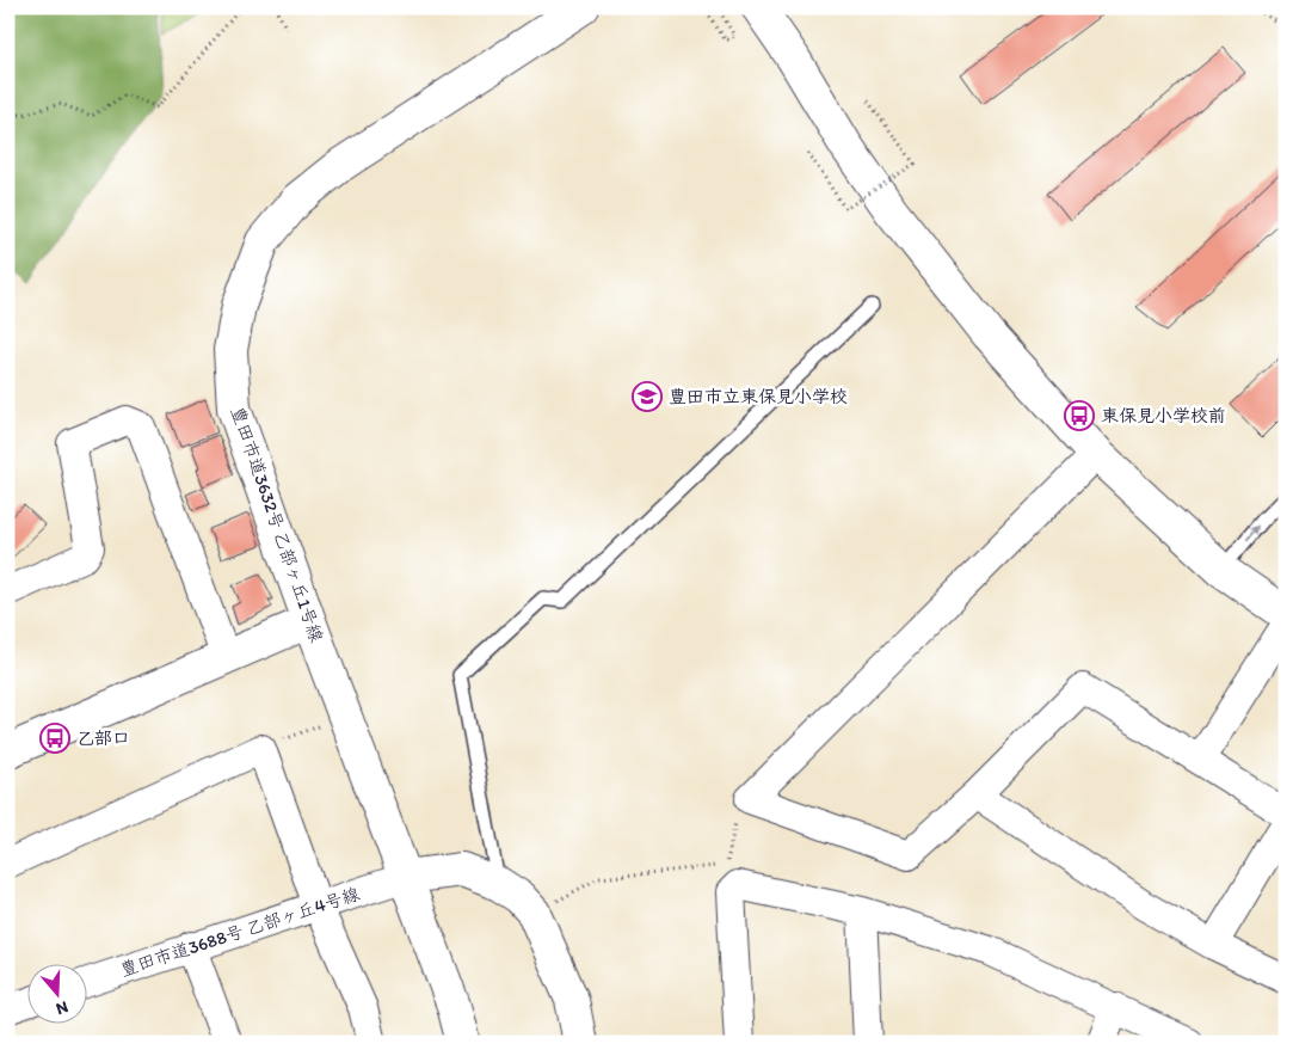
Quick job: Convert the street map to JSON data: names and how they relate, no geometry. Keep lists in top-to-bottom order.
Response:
{
  "streets": {
    "street": ["豊田市道3632号 乙部ヶ丘1号線", "豊田市道3688号 乙部ヶ丘4号線"]
  },
  "crossings": [
    ["豊田市道3632号 乙部ヶ丘1号線", "豊田市道3688号 乙部ヶ丘4号線"]
  ],
  "places": {
    "school or university": ["豊田市立東保見小学校"],
    "bus stop": ["東保見小学校前", "乙部口"]
  },
  "north": "bottom"
}
